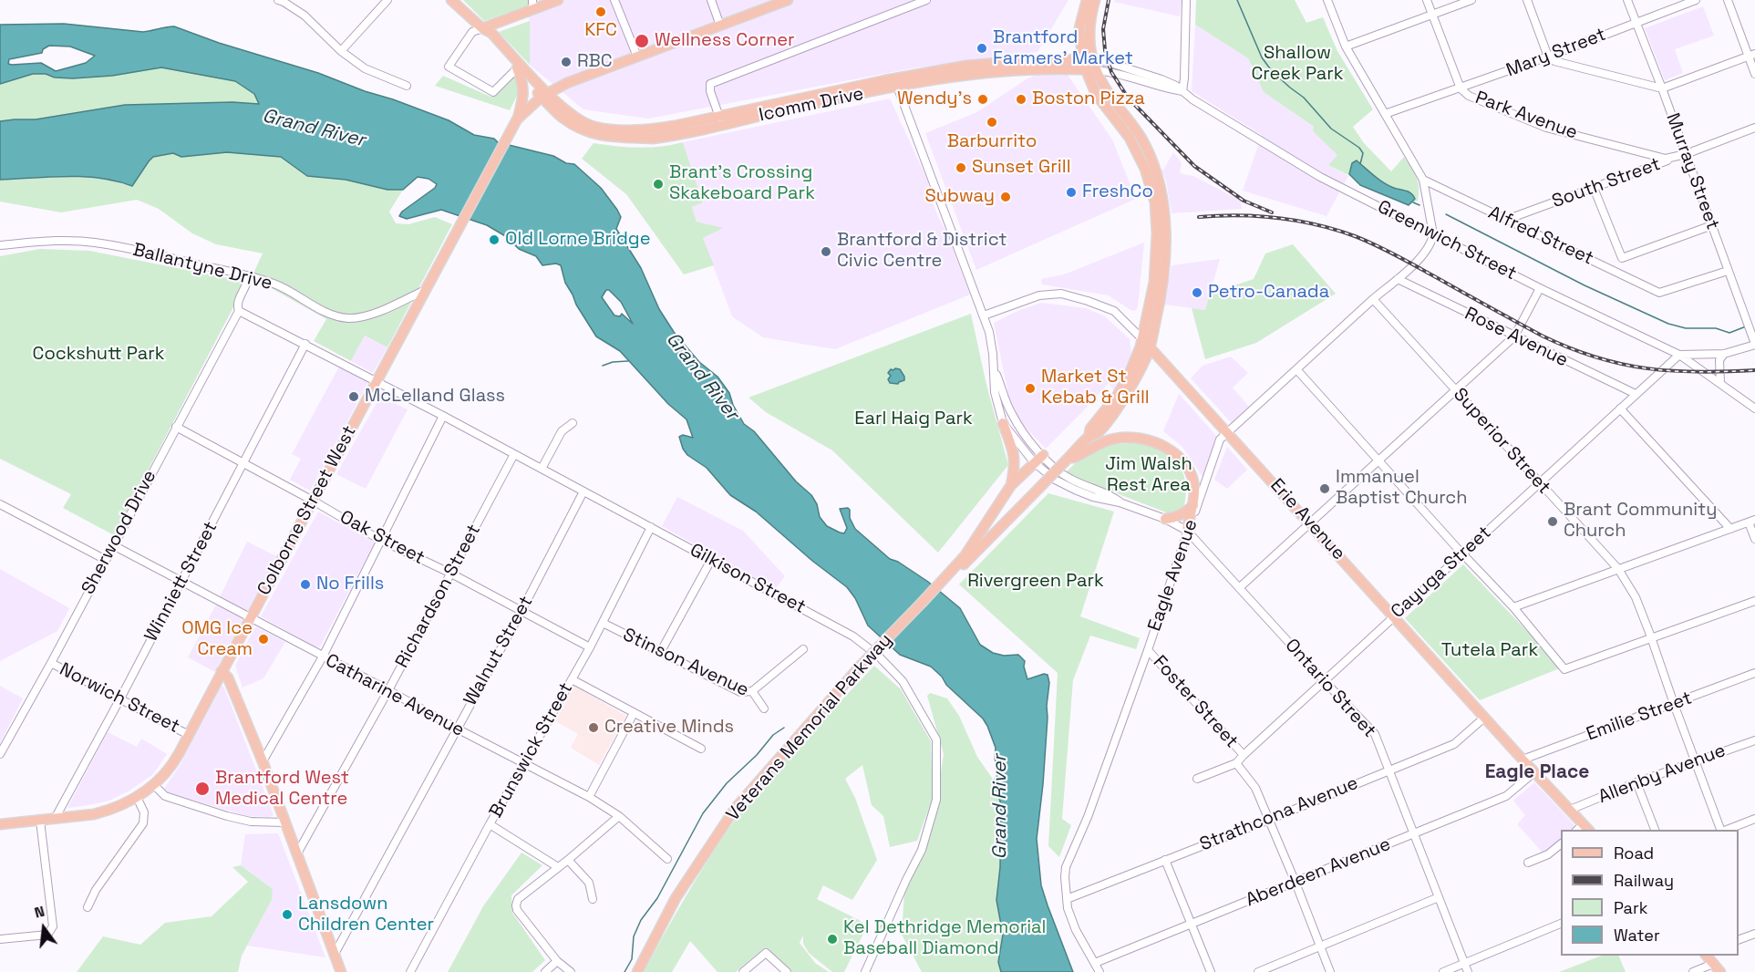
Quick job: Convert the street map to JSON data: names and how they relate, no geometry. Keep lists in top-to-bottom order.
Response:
{
  "streets": {
    "main road": [
      "Icomm Drive",
      "Colborne Street West",
      "Erie Avenue",
      "Veterans Memorial Parkway"
    ],
    "street": [
      "Mary Street",
      "Park Avenue",
      "Murray Street",
      "South Street",
      "Alfred Street",
      "Greenwich Street",
      "Ballantyne Drive",
      "Rose Avenue",
      "Superior Street",
      "Sherwood Drive",
      "Oak Street",
      "Cayuga Street",
      "Eagle Avenue",
      "Gilkison Street",
      "Winniett Street",
      "Richardson Street",
      "Walnut Street",
      "Stinson Avenue",
      "Ontario Street",
      "Catharine Avenue",
      "Norwich Street",
      "Foster Street",
      "Emilie Street",
      "Brunswick Street",
      "Allenby Avenue",
      "Strathcona Avenue",
      "Aberdeen Avenue"
    ]
  },
  "crossings": [
    ["Mary Street", "Park Avenue"],
    ["Mary Street", "Murray Street"],
    ["Icomm Drive", "Greenwich Street"],
    ["Icomm Drive", "Colborne Street West"],
    ["Icomm Drive", "Veterans Memorial Parkway"],
    ["Park Avenue", "Murray Street"],
    ["Park Avenue", "South Street"],
    ["Murray Street", "Alfred Street"],
    ["Murray Street", "Greenwich Street"],
    ["South Street", "Alfred Street"],
    ["Greenwich Street", "Cayuga Street"],
    ["Greenwich Street", "Eagle Avenue"],
    ["Greenwich Street", "Veterans Memorial Parkway"],
    ["Ballantyne Drive", "Colborne Street West"],
    ["Ballantyne Drive", "Sherwood Drive"],
    ["Rose Avenue", "Cayuga Street"],
    ["Rose Avenue", "Eagle Avenue"],
    ["Superior Street", "Cayuga Street"],
    ["Superior Street", "Eagle Avenue"],
    ["Superior Street", "Emilie Street"],
    ["Superior Street", "Allenby Avenue"],
    ["Colborne Street West", "Oak Street"],
    ["Colborne Street West", "Gilkison Street"],
    ["Colborne Street West", "Winniett Street"],
    ["Colborne Street West", "Catharine Avenue"],
    ["Colborne Street West", "Norwich Street"],
    ["Erie Avenue", "Cayuga Street"],
    ["Erie Avenue", "Eagle Avenue"],
    ["Erie Avenue", "Emilie Street"],
    ["Erie Avenue", "Veterans Memorial Parkway"],
    ["Erie Avenue", "Allenby Avenue"],
    ["Erie Avenue", "Strathcona Avenue"],
    ["Erie Avenue", "Aberdeen Avenue"],
    ["Sherwood Drive", "Oak Street"],
    ["Sherwood Drive", "Catharine Avenue"],
    ["Sherwood Drive", "Norwich Street"],
    ["Oak Street", "Winniett Street"],
    ["Oak Street", "Richardson Street"],
    ["Oak Street", "Walnut Street"],
    ["Oak Street", "Brunswick Street"],
    ["Cayuga Street", "Ontario Street"],
    ["Cayuga Street", "Foster Street"],
    ["Eagle Avenue", "Ontario Street"],
    ["Eagle Avenue", "Foster Street"],
    ["Eagle Avenue", "Strathcona Avenue"],
    ["Eagle Avenue", "Aberdeen Avenue"],
    ["Gilkison Street", "Winniett Street"],
    ["Gilkison Street", "Richardson Street"],
    ["Gilkison Street", "Walnut Street"],
    ["Gilkison Street", "Brunswick Street"],
    ["Winniett Street", "Catharine Avenue"],
    ["Winniett Street", "Norwich Street"],
    ["Richardson Street", "Catharine Avenue"],
    ["Walnut Street", "Catharine Avenue"],
    ["Stinson Avenue", "Brunswick Street"],
    ["Ontario Street", "Strathcona Avenue"],
    ["Ontario Street", "Aberdeen Avenue"],
    ["Catharine Avenue", "Brunswick Street"]
  ],
  "districts": ["Eagle Place"],
  "water": ["Grand River"],
  "parks": [
    "Shallow Creek Park",
    "Cockshutt Park",
    "Earl Haig Park",
    "Jim Walsh Rest Area",
    "Rivergreen Park",
    "Tutela Park"
  ],
  "places": [
    "KFC",
    "Wellness Corner",
    "Brantford Farmers' Market",
    "RBC",
    "Wendy's",
    "Boston Pizza",
    "Barburrito",
    "Sunset Grill",
    "Brant's Crossing Skakeboard Park",
    "FreshCo",
    "Subway",
    "Old Lorne Bridge",
    "Brantford & District Civic Centre",
    "Petro-Canada",
    "Market St Kebab & Grill",
    "McLelland Glass",
    "Immanuel Baptist Church",
    "Brant Community Church",
    "No Frills",
    "OMG Ice Cream",
    "Creative Minds",
    "Brantford West Medical Centre",
    "Lansdown Children Center",
    "Kel Dethridge Memorial Baseball Diamond"
  ],
  "legend": [
    "Road",
    "Railway",
    "Park",
    "Water"
  ],
  "north": "top"
}
